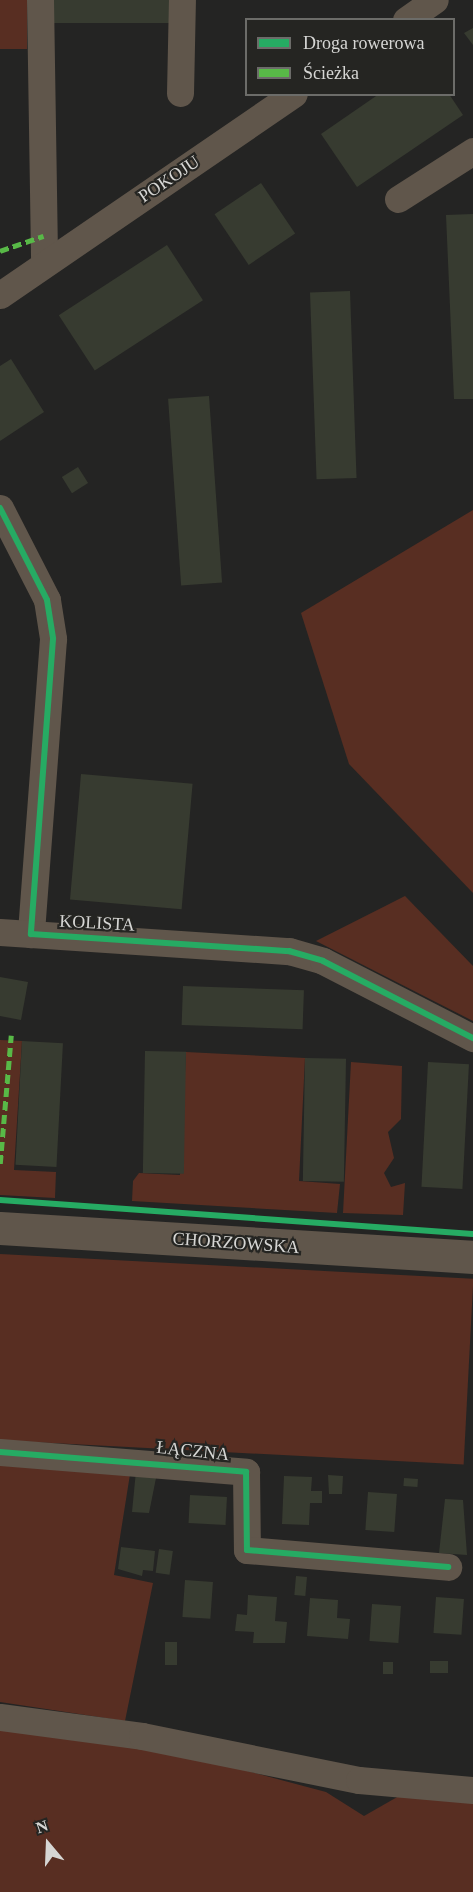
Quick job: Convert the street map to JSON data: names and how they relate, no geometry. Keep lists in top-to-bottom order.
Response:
{
  "streets": {
    "street": [
      "POKOJU",
      "KOLISTA",
      "CHORZOWSKA",
      "ŁĄCZNA"
    ]
  },
  "legend": ["Droga rowerowa", "Ścieżka"],
  "north": "top"
}
